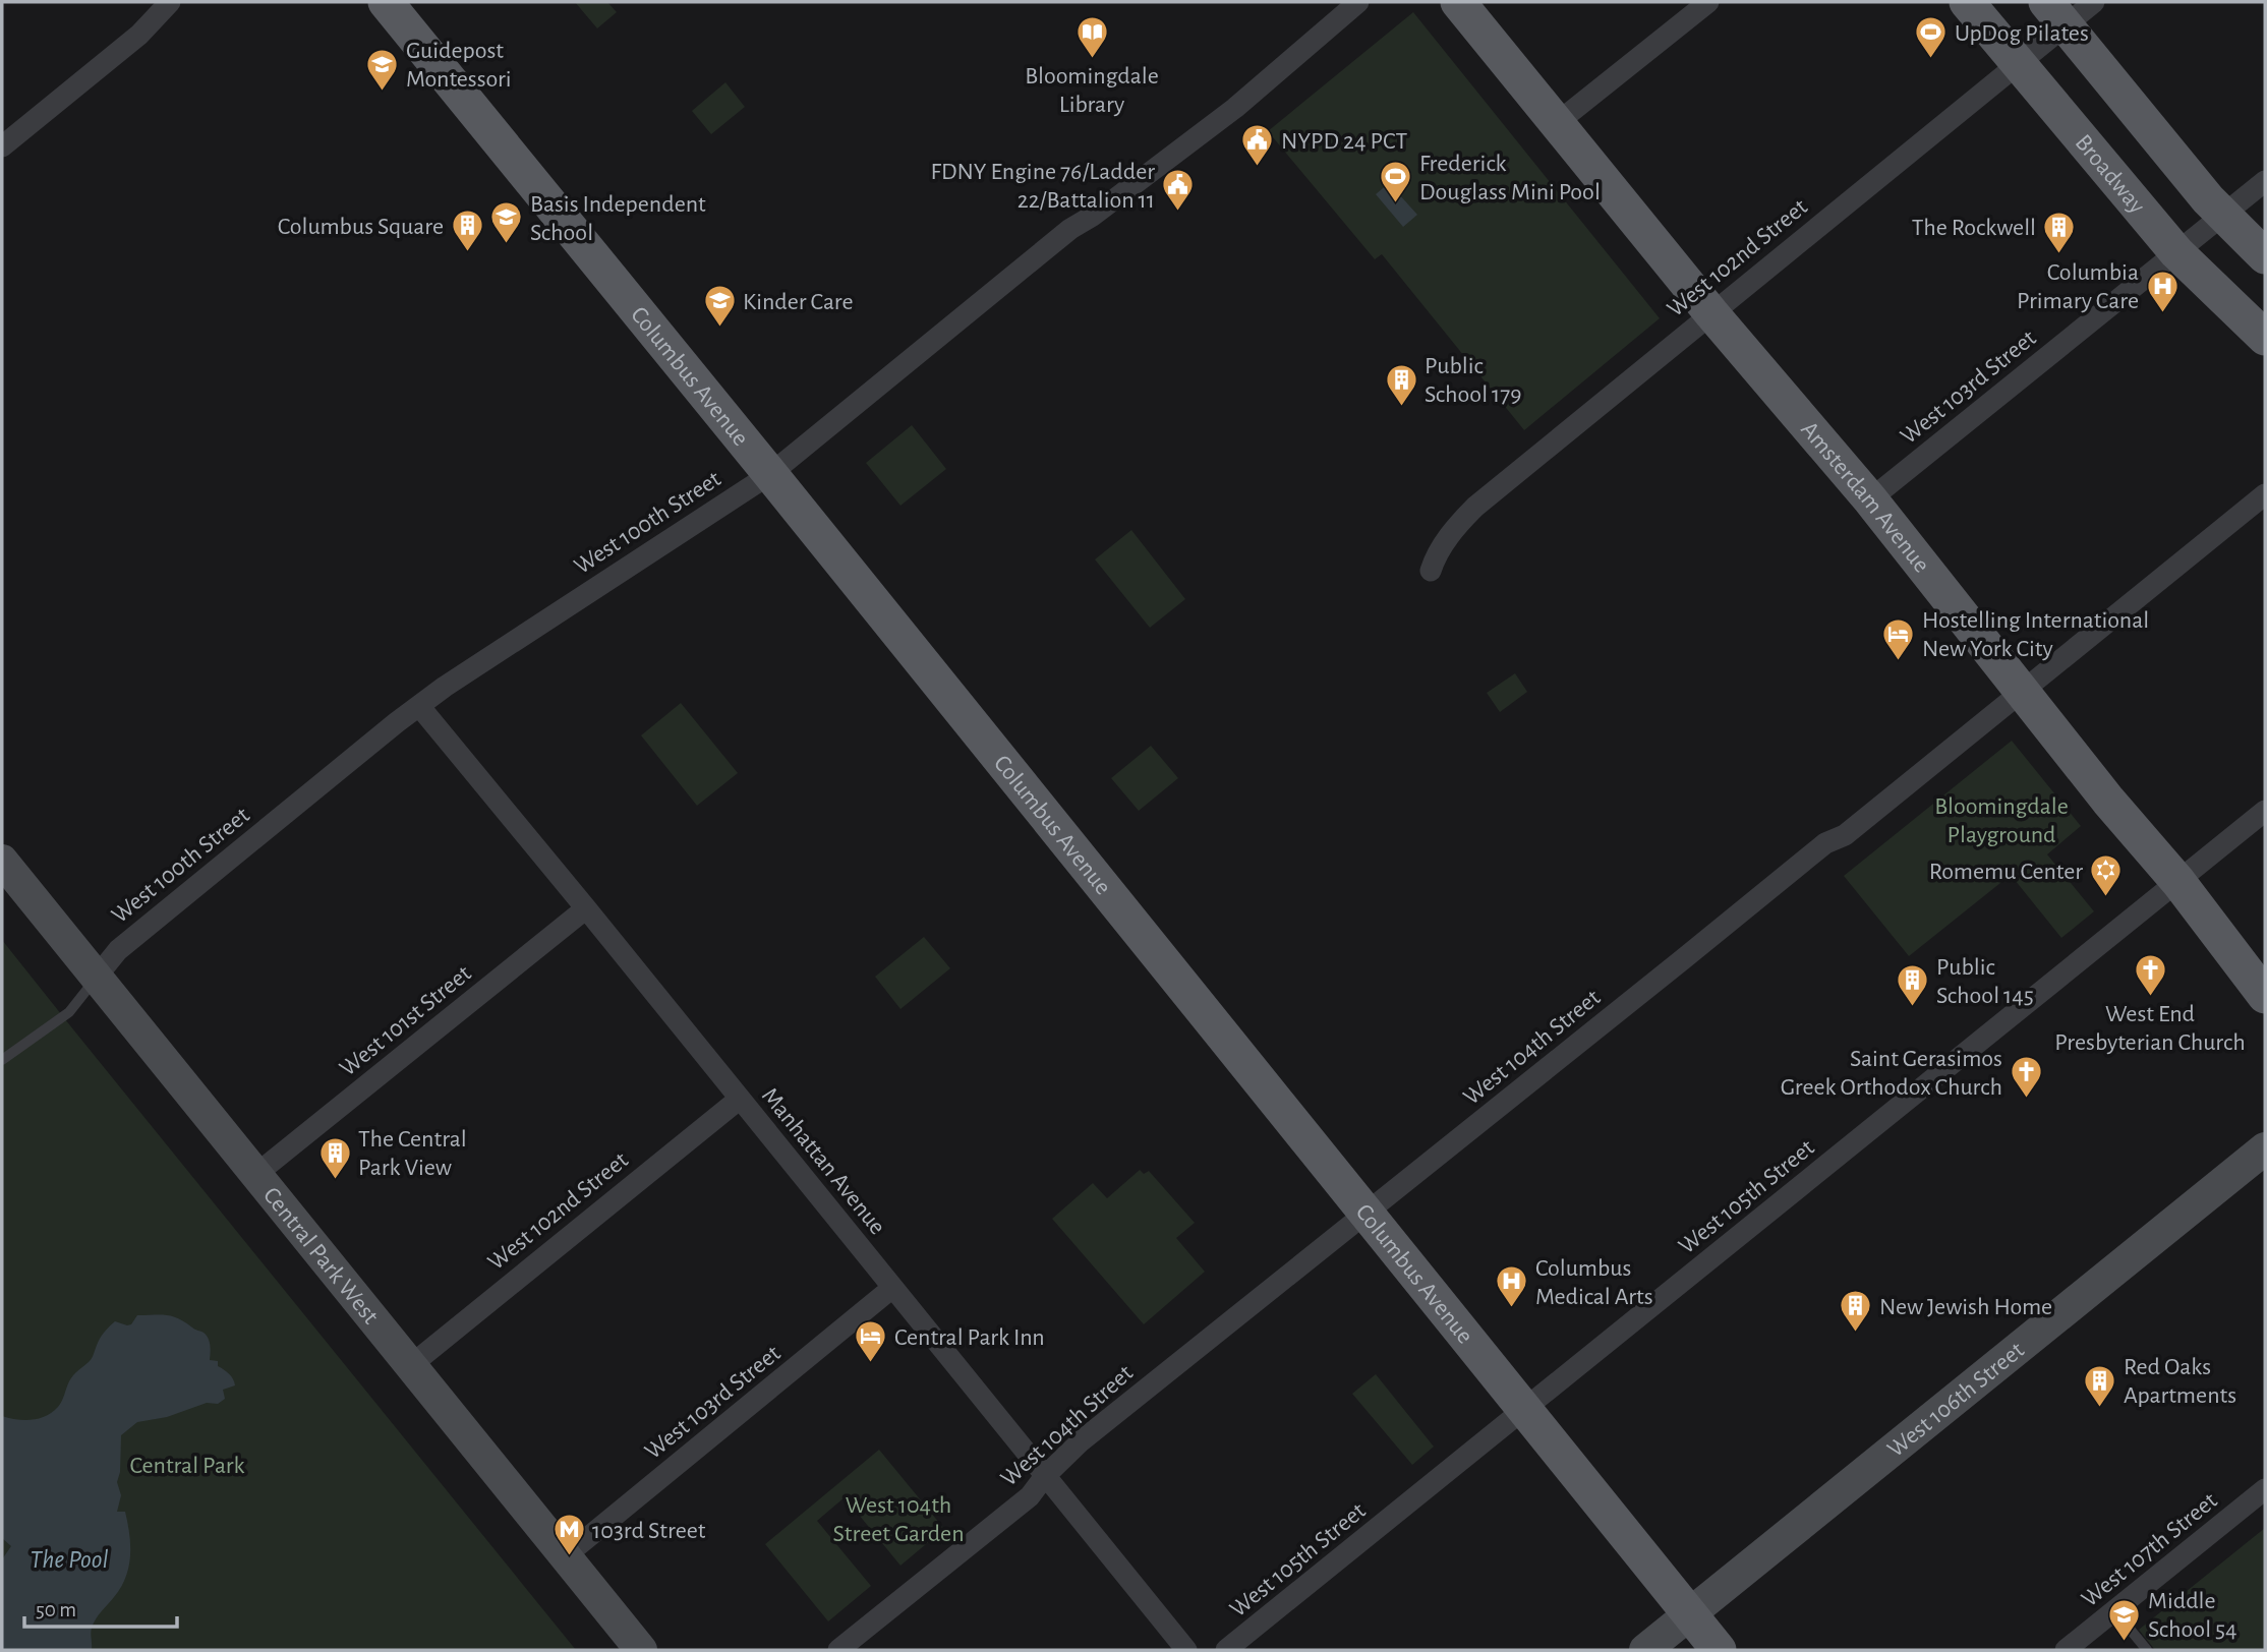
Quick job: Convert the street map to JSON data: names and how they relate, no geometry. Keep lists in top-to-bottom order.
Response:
{
  "streets": {
    "main road": [
      "Broadway",
      "Columbus Avenue",
      "Amsterdam Avenue",
      "Central Park West",
      "West 106th Street"
    ],
    "street": [
      "West 102nd Street",
      "West 103rd Street",
      "West 100th Street",
      "West 101st Street",
      "West 104th Street",
      "Manhattan Avenue",
      "West 105th Street",
      "West 107th Street"
    ]
  },
  "crossings": [
    ["Broadway", "West 102nd Street"],
    ["Broadway", "West 103rd Street"],
    ["West 102nd Street", "Amsterdam Avenue"],
    ["West 102nd Street", "Manhattan Avenue"],
    ["West 102nd Street", "Central Park West"],
    ["Columbus Avenue", "West 100th Street"],
    ["Columbus Avenue", "West 104th Street"],
    ["Columbus Avenue", "West 105th Street"],
    ["Columbus Avenue", "West 106th Street"],
    ["West 103rd Street", "Amsterdam Avenue"],
    ["West 103rd Street", "Manhattan Avenue"],
    ["West 103rd Street", "Central Park West"],
    ["Amsterdam Avenue", "West 104th Street"],
    ["Amsterdam Avenue", "West 105th Street"],
    ["West 100th Street", "Manhattan Avenue"],
    ["West 100th Street", "Central Park West"],
    ["West 101st Street", "Manhattan Avenue"],
    ["West 101st Street", "Central Park West"],
    ["West 104th Street", "Manhattan Avenue"]
  ],
  "water": ["The Pool"],
  "parks": ["Bloomingdale Playground", "Central Park", "West 104th Street Garden"],
  "places": {
    "library": ["Bloomingdale Library"],
    "sports": ["UpDog Pilates", "Frederick Douglass Mini Pool"],
    "school or university": [
      "Guidepost Montessori",
      "Basis Independent School",
      "Kinder Care",
      "Middle School 54"
    ],
    "public building": ["NYPD 24 PCT", "FDNY Engine 76/Ladder 22/Battalion 11"],
    "building": [
      "Columbus Square",
      "The Rockwell",
      "Public School 179",
      "Public School 145",
      "The Central Park View",
      "New Jewish Home",
      "Red Oaks Apartments"
    ],
    "hospital": ["Columbia Primary Care", "Columbus Medical Arts"],
    "hotel": ["Hostelling International New York City", "Central Park Inn"],
    "synagogue": ["Romemu Center"],
    "church": ["West End Presbyterian Church", "Saint Gerasimos Greek Orthodox Church"],
    "metro station": ["103rd Street"]
  },
  "scale_bar": "50 m"
}
